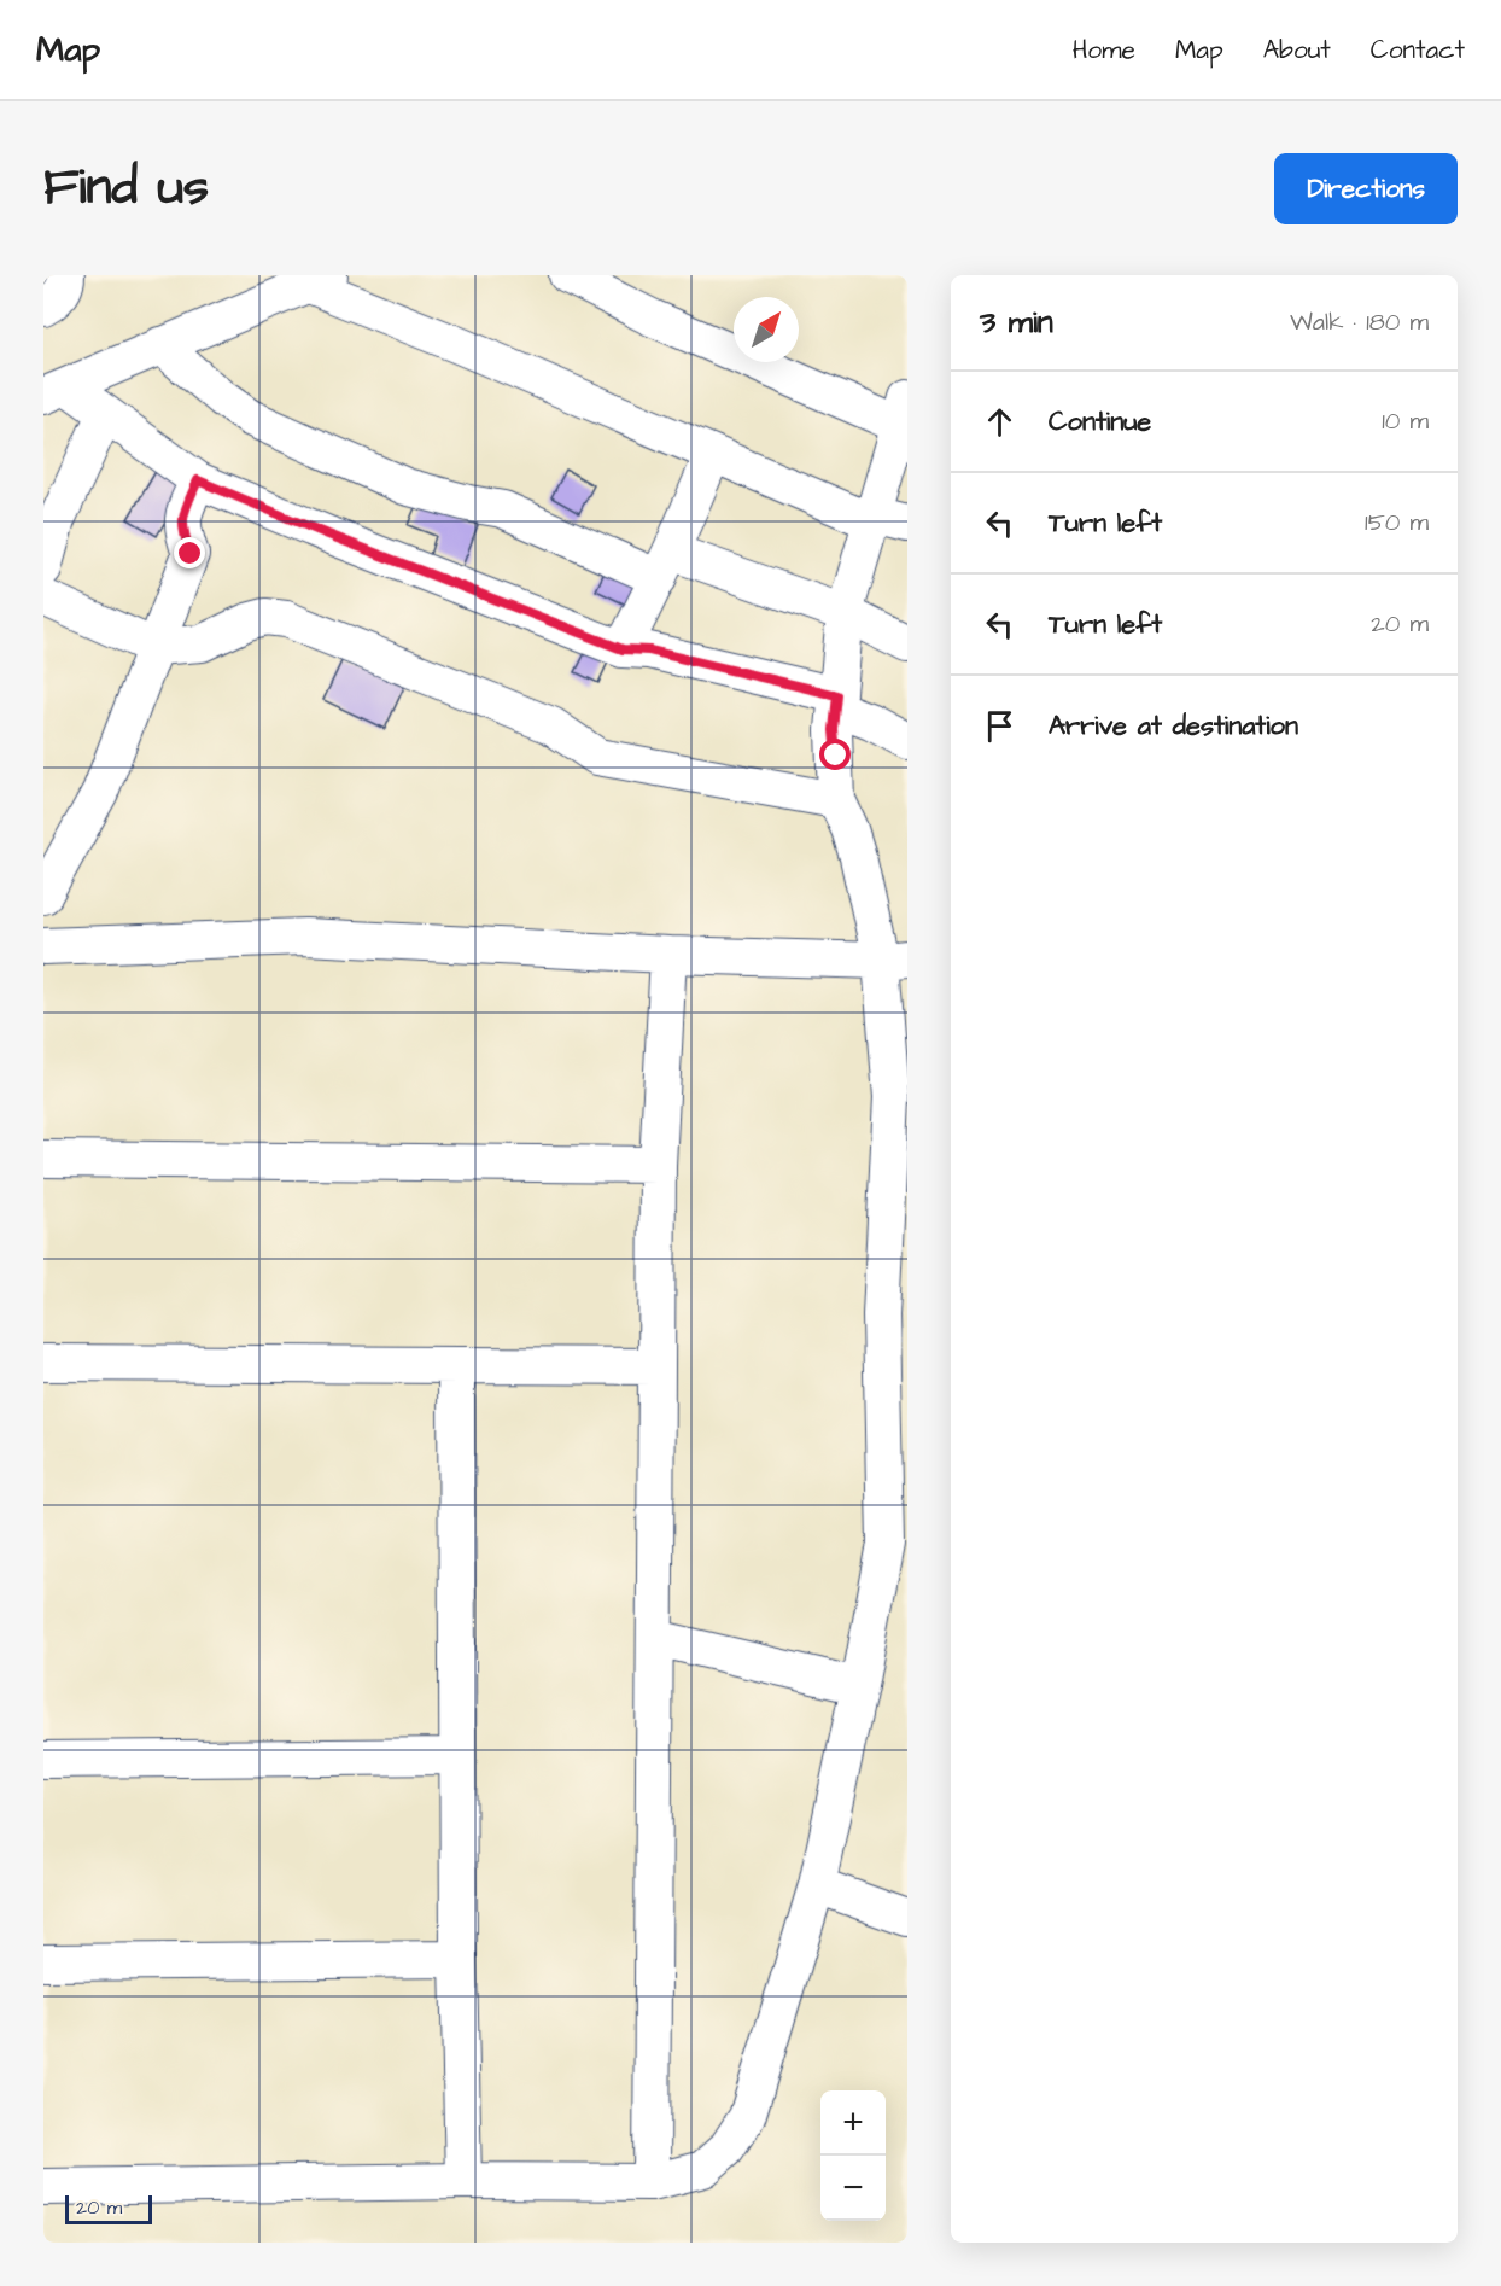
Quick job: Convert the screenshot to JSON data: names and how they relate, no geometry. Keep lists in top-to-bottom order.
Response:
{
  "scale_bar": "20 m",
  "north": "top right",
  "page": {
    "header": "Map",
    "nav": [
      "Home",
      "Map",
      "About",
      "Contact"
    ],
    "title": "Find us",
    "buttons": "Directions",
    "heading": ["3 min", "Walk · 180 m"],
    "list": [
      ["Continue", "10 m"],
      ["Turn left", "150 m"],
      ["Turn left", "20 m"],
      "Arrive at destination"
    ],
    "map_buttons": ["+", "−"],
    "scale": "20 m"
  }
}
